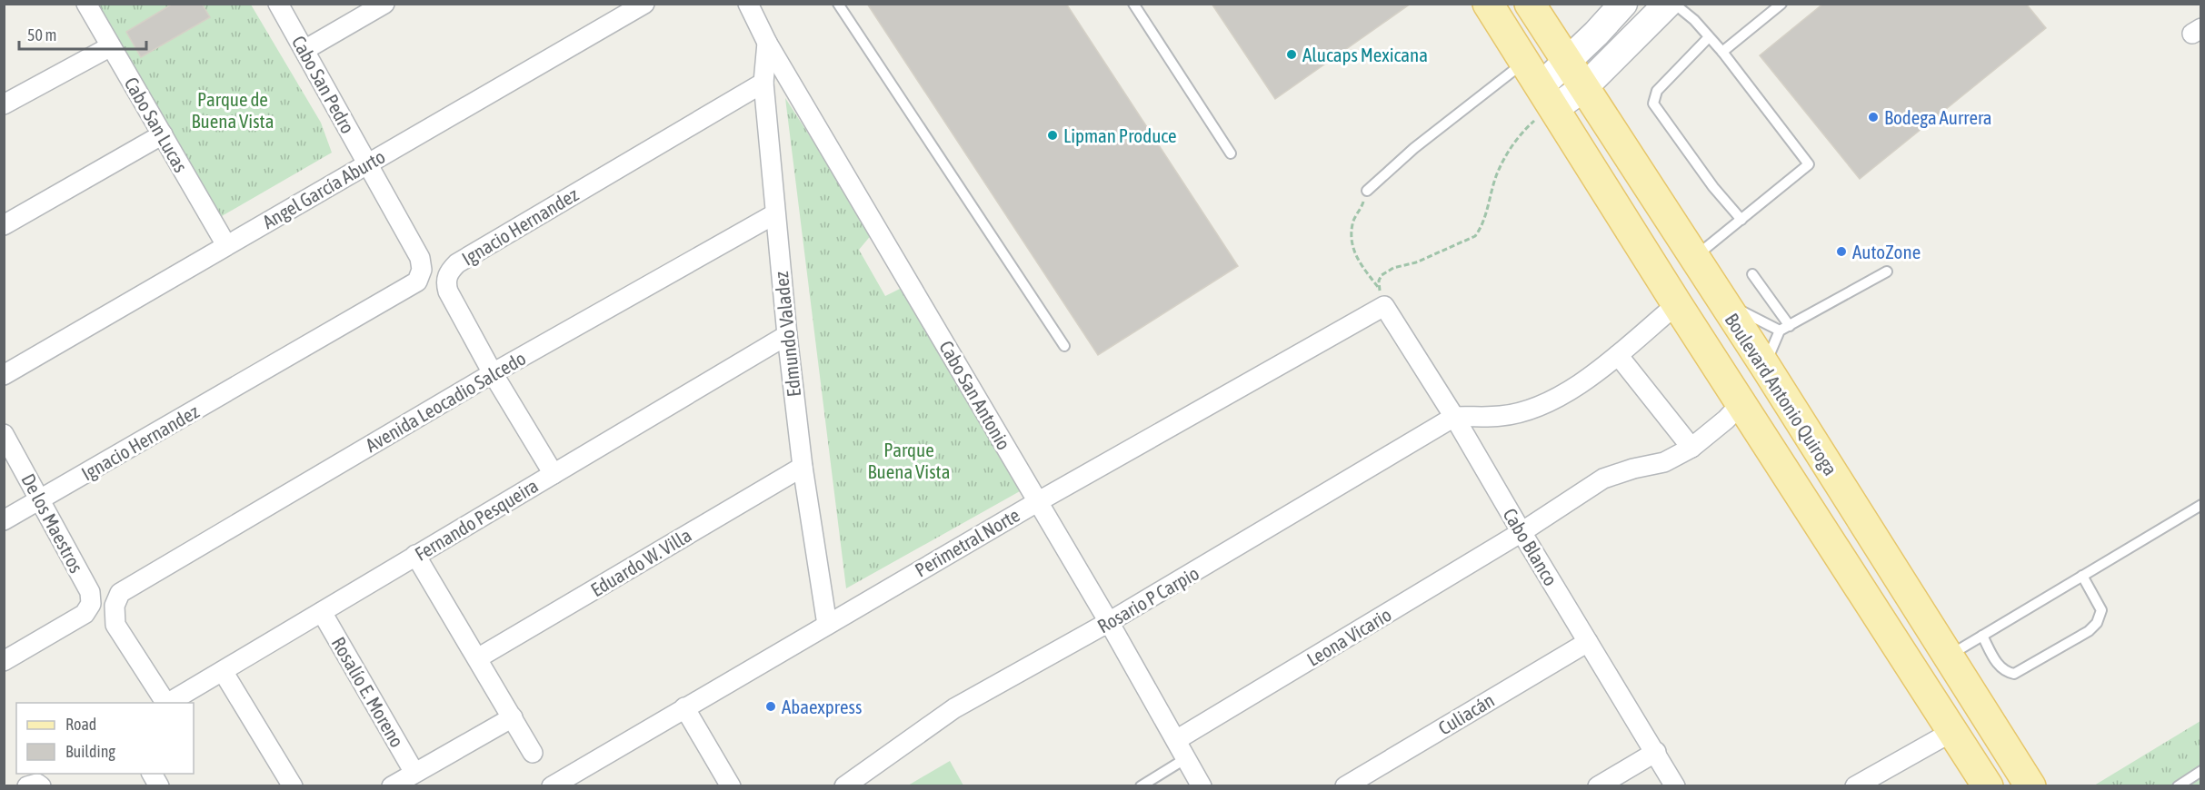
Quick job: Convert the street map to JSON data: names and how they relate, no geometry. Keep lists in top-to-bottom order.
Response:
{
  "streets": {
    "main road": ["Boulevard Antonio Quiroga"],
    "street": [
      "Cabo San Pedro",
      "Cabo San Lucas",
      "Angel García Aburto",
      "Ignacio Hernandez",
      "Edmundo Valadez",
      "Cabo San Antonio",
      "Avenida Leocadio Salcedo",
      "Fernando Pesqueira",
      "De los Maestros",
      "Perimetral Norte",
      "Cabo Blanco",
      "Eduardo W. Villa",
      "Rosario P Carpio",
      "Leona Vicario",
      "Rosalío E. Moreno",
      "Culiacán"
    ]
  },
  "crossings": [
    ["Cabo San Pedro", "Angel García Aburto"],
    ["Cabo San Pedro", "Ignacio Hernandez"],
    ["Cabo San Lucas", "Angel García Aburto"],
    ["Ignacio Hernandez", "Edmundo Valadez"],
    ["Ignacio Hernandez", "Avenida Leocadio Salcedo"],
    ["Ignacio Hernandez", "Fernando Pesqueira"],
    ["Ignacio Hernandez", "De los Maestros"],
    ["Edmundo Valadez", "Cabo San Antonio"],
    ["Edmundo Valadez", "Avenida Leocadio Salcedo"],
    ["Edmundo Valadez", "Fernando Pesqueira"],
    ["Edmundo Valadez", "Perimetral Norte"],
    ["Edmundo Valadez", "Eduardo W. Villa"],
    ["Boulevard Antonio Quiroga", "Leona Vicario"],
    ["Cabo San Antonio", "Perimetral Norte"],
    ["Cabo San Antonio", "Rosario P Carpio"],
    ["Cabo San Antonio", "Leona Vicario"],
    ["Fernando Pesqueira", "Rosalío E. Moreno"],
    ["Perimetral Norte", "Cabo Blanco"],
    ["Cabo Blanco", "Rosario P Carpio"],
    ["Cabo Blanco", "Leona Vicario"],
    ["Cabo Blanco", "Culiacán"]
  ],
  "parks": ["Parque de Buena Vista", "Parque Buena Vista"],
  "places": [
    "Alucaps Mexicana",
    "Bodega Aurrera",
    "Lipman Produce",
    "AutoZone",
    "Abaexpress"
  ],
  "legend": ["Road", "Building"],
  "scale_bar": "50 m"
}
